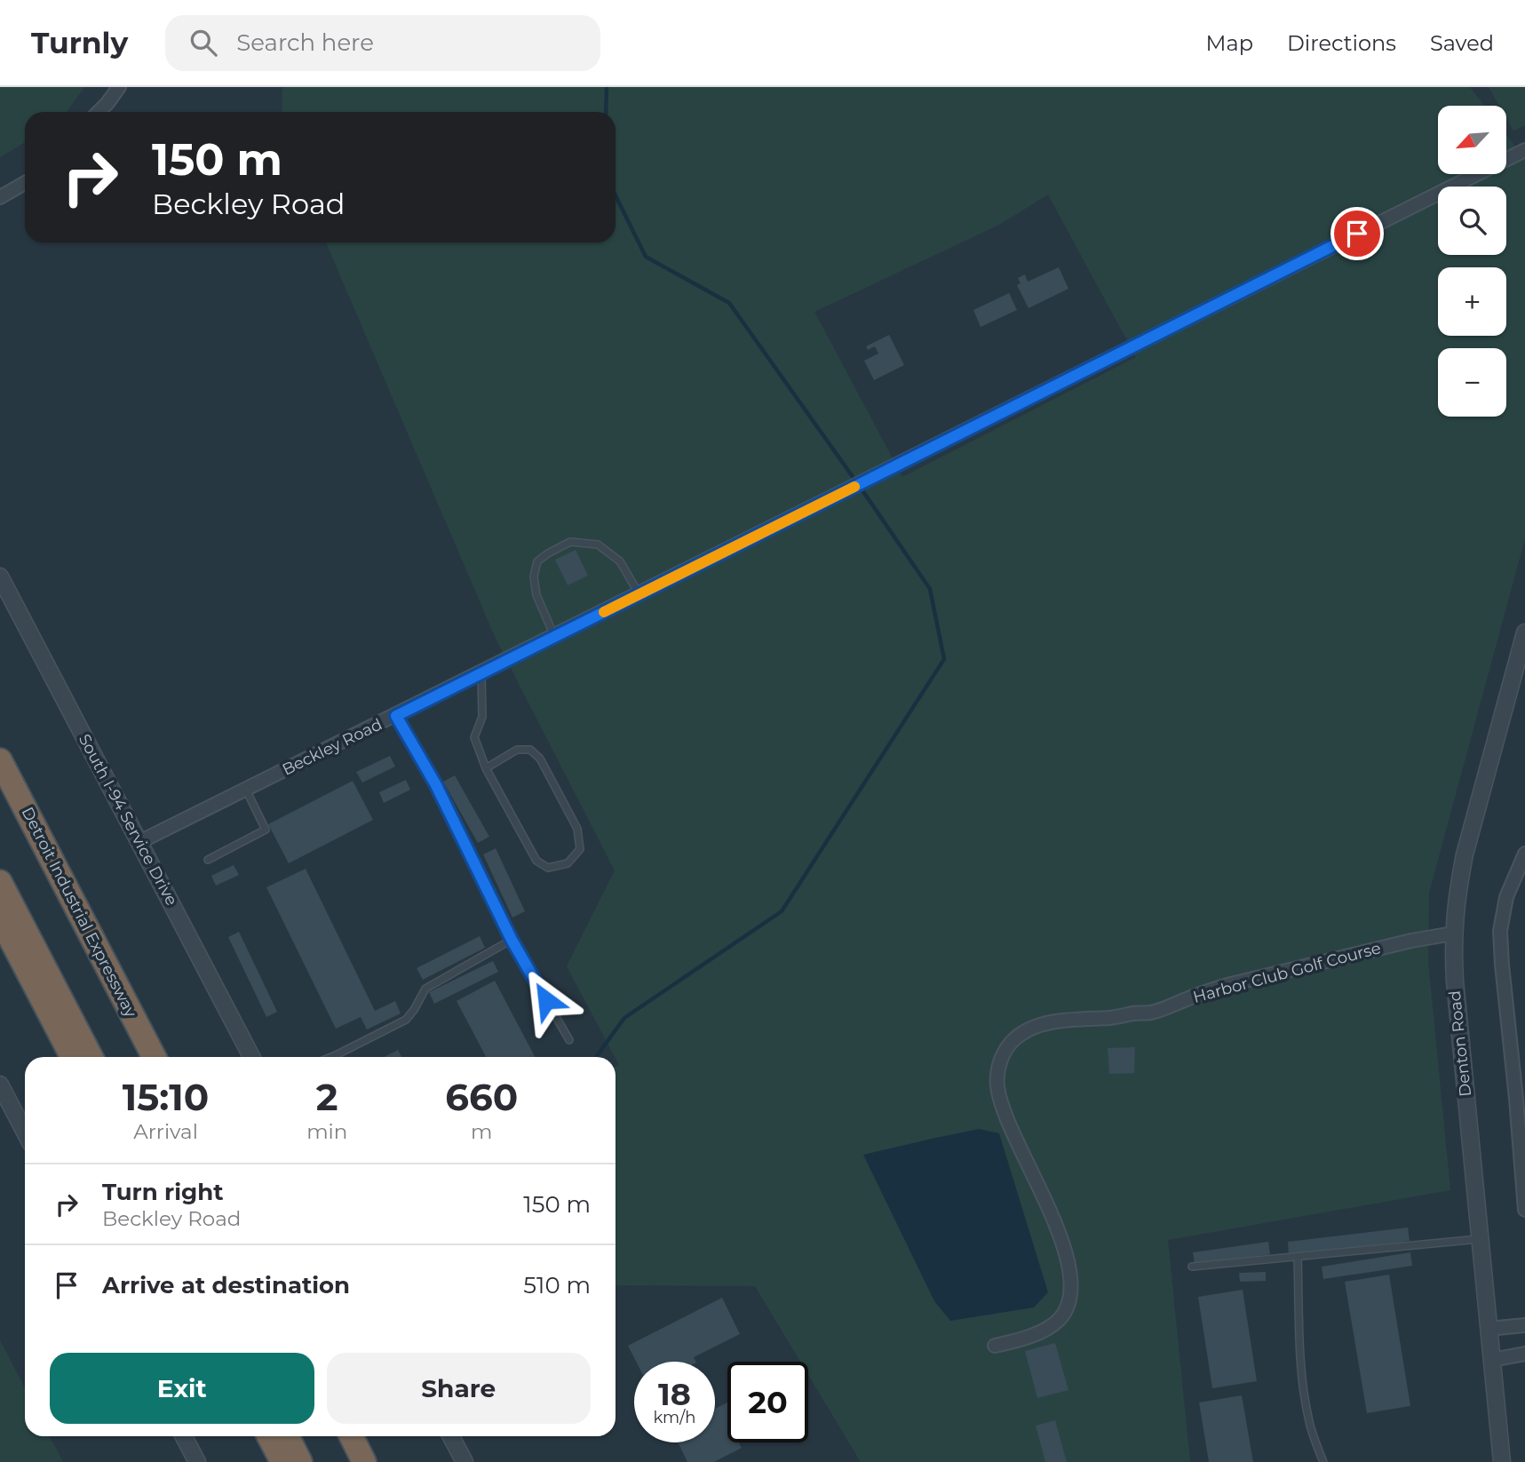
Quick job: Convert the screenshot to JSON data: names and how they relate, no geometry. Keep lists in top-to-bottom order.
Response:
{
  "streets": {
    "highway": ["Detroit Industrial Expressway"],
    "street": [
      "Beckley Road",
      "South I-94 Service Drive",
      "Harbor Club Golf Course",
      "Denton Road"
    ]
  },
  "crossings": [
    ["Beckley Road", "South I-94 Service Drive"],
    ["Harbor Club Golf Course", "Denton Road"]
  ],
  "north": "bottom left",
  "page": {
    "header": "Turnly",
    "search": "Search here",
    "nav": ["Map", "Directions", "Saved"],
    "map_buttons": ["+", "−"],
    "turn": ["150 m", "Beckley Road"],
    "eta": [
      "15:10",
      "Arrival",
      "2",
      "min",
      "660",
      "m"
    ],
    "list": [
      {
        "name": "Turn right",
        "note": "Beckley Road",
        "value": "150 m"
      },
      {
        "name": "Arrive at destination",
        "value": "510 m"
      }
    ],
    "buttons": ["Exit", "Share"],
    "speed": "18 km/h",
    "limit": "20"
  }
}
